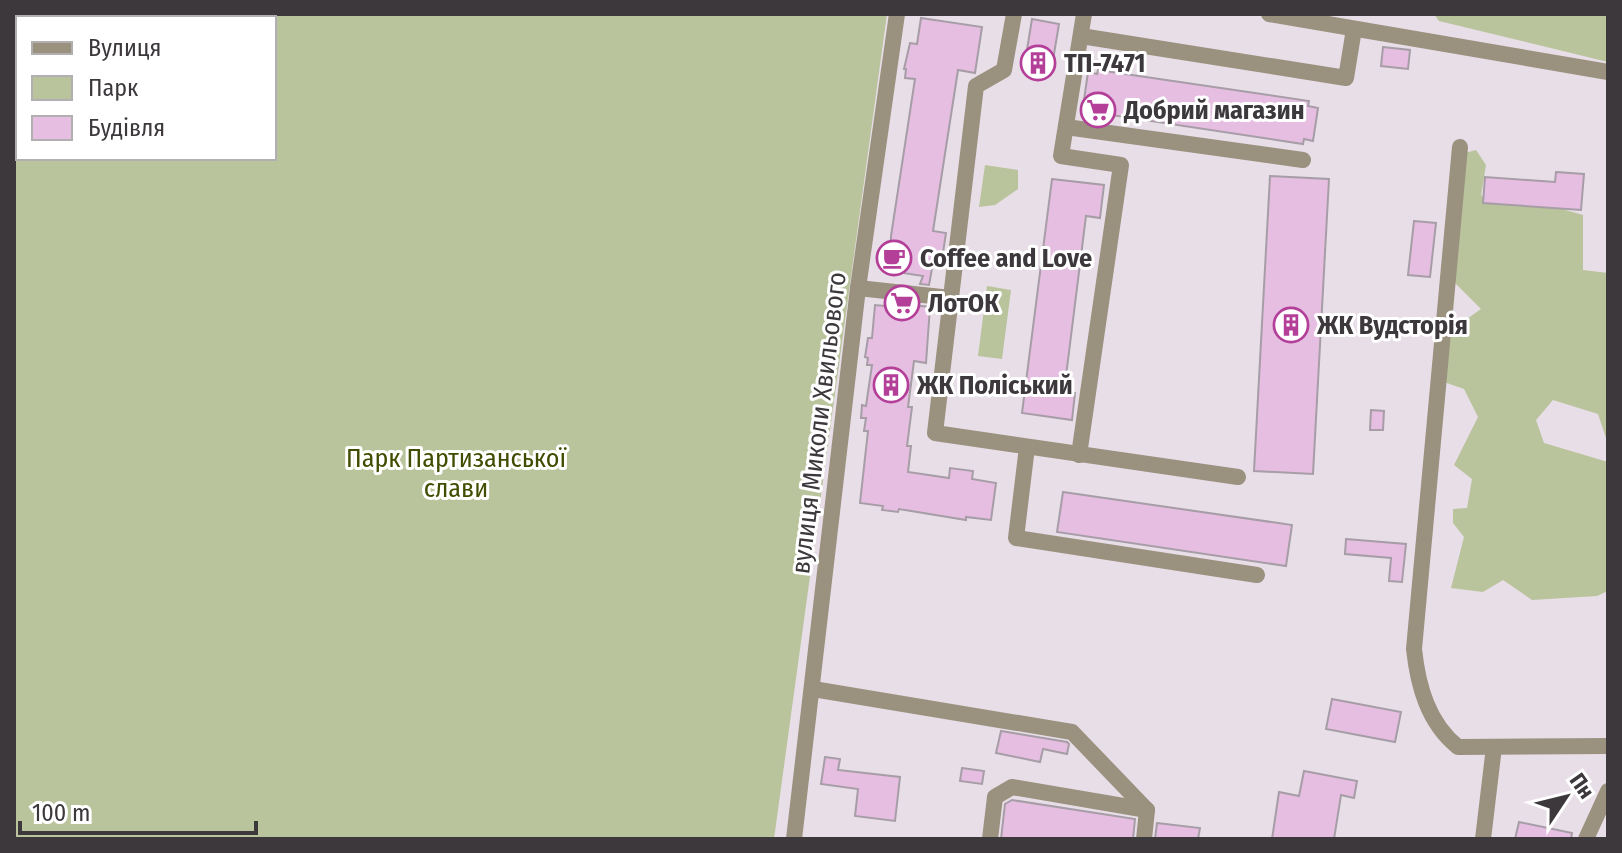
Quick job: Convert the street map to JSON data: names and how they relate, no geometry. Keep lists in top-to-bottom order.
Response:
{
  "streets": {
    "street": ["вулиця Миколи Хвильового"]
  },
  "parks": ["Парк Партизанської слави"],
  "places": {
    "building": ["ТП-7471", "ЖК Вудсторія", "ЖК Поліський"],
    "supermarket": ["Добрий магазин", "ЛотОК"],
    "cafe": ["Coffee and Love"]
  },
  "legend": ["Вулиця", "Парк", "Будівля"],
  "scale_bar": "100 m",
  "north": "top right"
}
